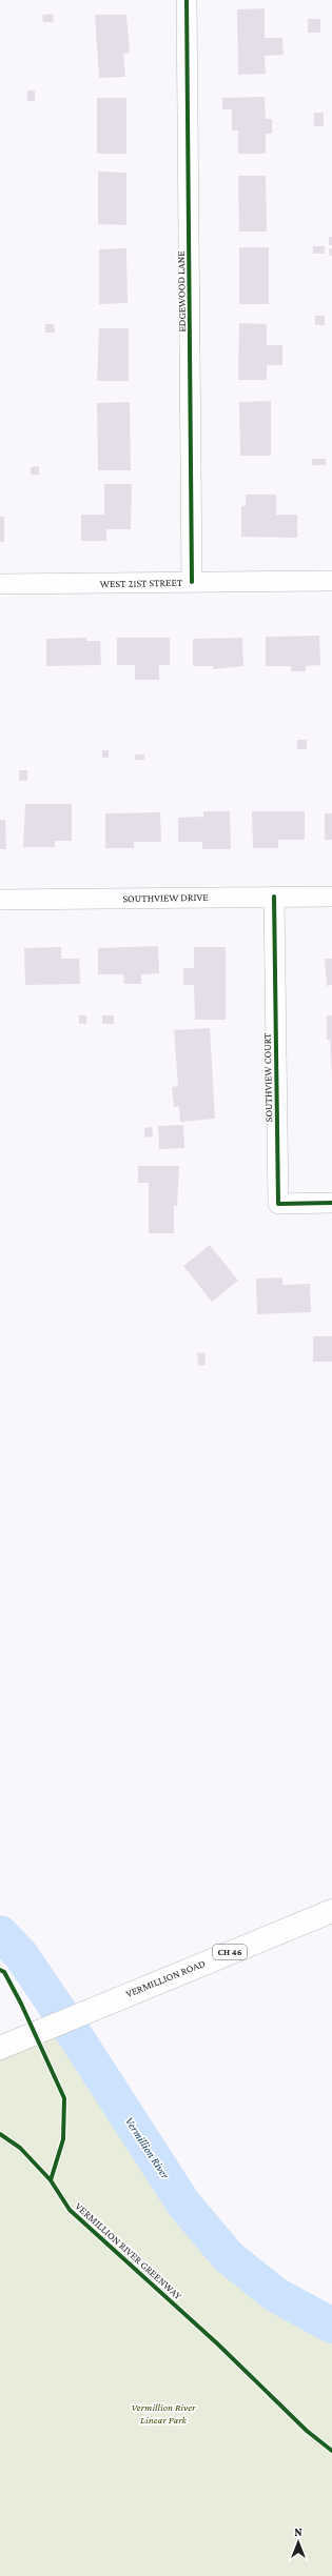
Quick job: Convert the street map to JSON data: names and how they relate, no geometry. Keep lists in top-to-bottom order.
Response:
{
  "streets": {
    "main road": ["CH 46", "VERMILLION ROAD"],
    "street": [
      "EDGEWOOD LANE",
      "WEST 21ST STREET",
      "SOUTHVIEW DRIVE",
      "SOUTHVIEW COURT"
    ],
    "cycle path": ["VERMILLION RIVER GREENWAY"]
  },
  "crossings": [
    ["EDGEWOOD LANE", "WEST 21ST STREET"],
    ["SOUTHVIEW DRIVE", "SOUTHVIEW COURT"]
  ],
  "water": ["Vermillion River"],
  "parks": ["Vermillion River Linear Park"],
  "north": "top"
}
